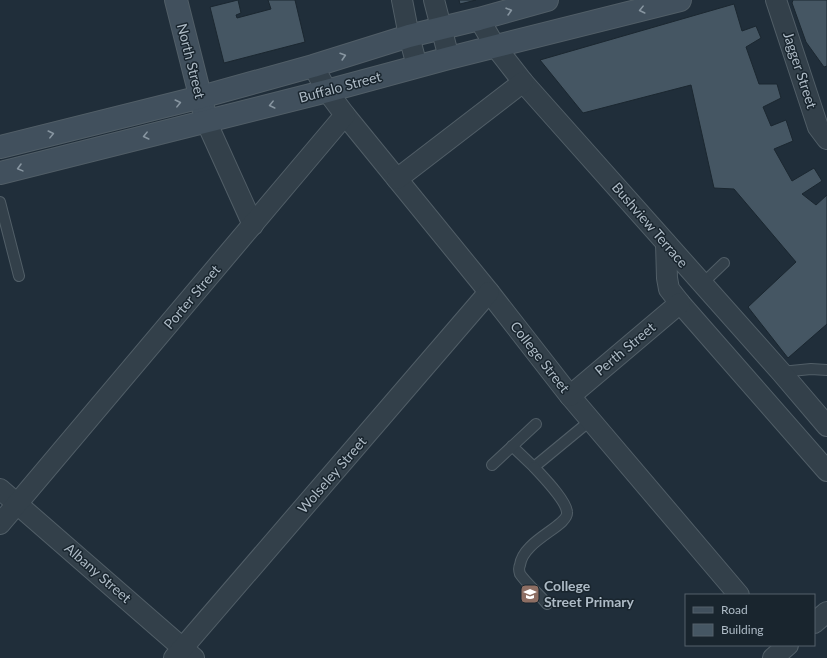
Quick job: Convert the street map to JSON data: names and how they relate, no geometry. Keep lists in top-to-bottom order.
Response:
{
  "streets": {
    "main road": ["North Street", "Buffalo Street"],
    "street": [
      "Jagger Street",
      "Bushview Terrace",
      "Porter Street",
      "Perth Street",
      "College Street",
      "Wolseley Street",
      "Albany Street"
    ]
  },
  "crossings": [
    ["North Street", "Buffalo Street"],
    ["Buffalo Street", "Bushview Terrace"],
    ["Porter Street", "College Street"],
    ["Porter Street", "Albany Street"],
    ["Perth Street", "College Street"],
    ["College Street", "Wolseley Street"],
    ["Wolseley Street", "Albany Street"]
  ],
  "places": {
    "school or university": ["College Street Primary"]
  },
  "legend": ["Road", "Building"]
}
